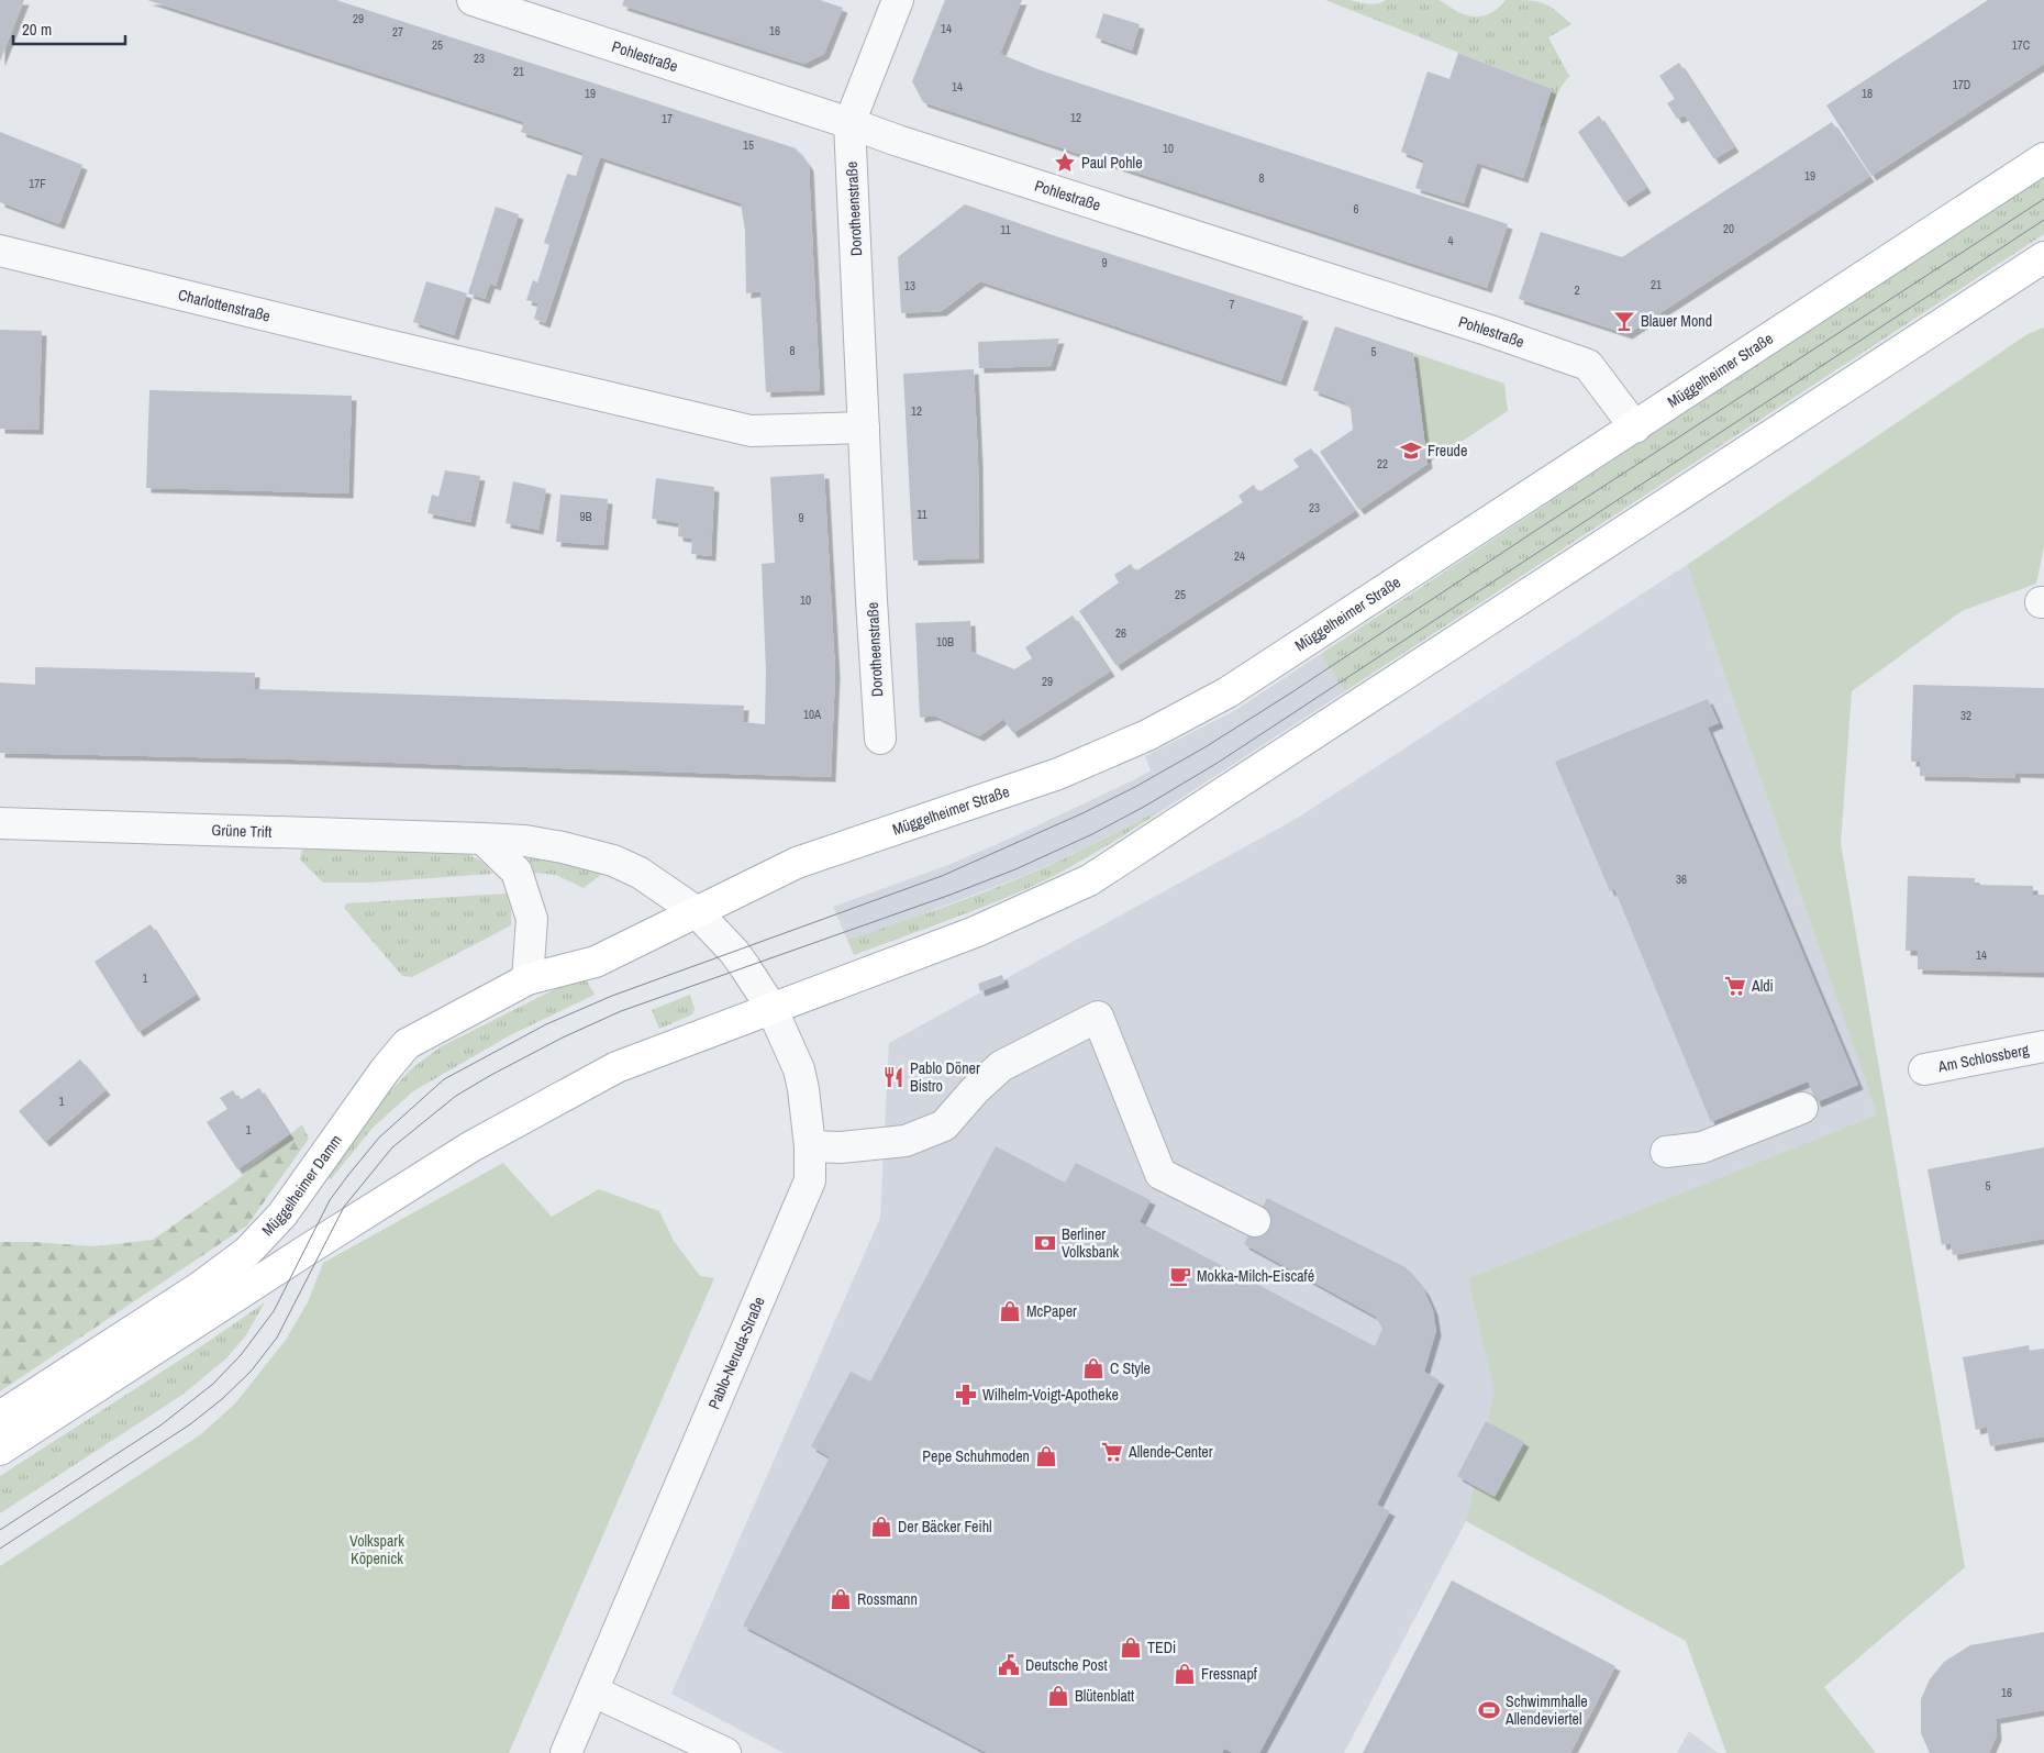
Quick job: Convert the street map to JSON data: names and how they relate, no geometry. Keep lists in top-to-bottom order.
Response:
{
  "streets": {
    "main road": ["Müggelheimer Straße", "Müggelheimer Damm"],
    "street": [
      "Pohlestraße",
      "Dorotheenstraße",
      "Charlottenstraße",
      "Grüne Trift",
      "Am Schlossberg",
      "Pablo-Neruda-Straße"
    ]
  },
  "crossings": [
    ["Pohlestraße", "Dorotheenstraße"],
    ["Pohlestraße", "Müggelheimer Straße"],
    ["Dorotheenstraße", "Charlottenstraße"],
    ["Müggelheimer Straße", "Grüne Trift"],
    ["Müggelheimer Straße", "Müggelheimer Damm"],
    ["Grüne Trift", "Pablo-Neruda-Straße"]
  ],
  "parks": ["Volkspark Köpenick"],
  "places": {
    "place": ["Paul Pohle"],
    "bar": ["Blauer Mond"],
    "school or university": ["Freude"],
    "supermarket": ["Aldi", "Allende-Center"],
    "restaurant": ["Pablo Döner Bistro"],
    "bank": ["Berliner Volksbank"],
    "cafe": ["Mokka-Milch-Eiscafé"],
    "shop": [
      "McPaper",
      "C Style",
      "Pepe Schuhmoden",
      "Der Bäcker Feihl",
      "Rossmann",
      "TEDi",
      "Fressnapf",
      "Blütenblatt"
    ],
    "pharmacy": ["Wilhelm-Voigt-Apotheke"],
    "public building": ["Deutsche Post"],
    "sports": ["Schwimmhalle Allendeviertel"]
  },
  "house_numbers": [
    "29",
    "14",
    "16",
    "27",
    "25",
    "17C",
    "23",
    "21",
    "17D",
    "14",
    "19",
    "18",
    "12",
    "17",
    "15",
    "10",
    "19",
    "8",
    "17F",
    "6",
    "20",
    "11",
    "4",
    "9",
    "21",
    "13",
    "2",
    "7",
    "8",
    "5",
    "12",
    "22",
    "23",
    "11",
    "9B",
    "9",
    "24",
    "25",
    "10",
    "26",
    "10B",
    "29",
    "10A",
    "32",
    "36",
    "14",
    "1",
    "1",
    "1",
    "5",
    "16"
  ],
  "scale_bar": "20 m"
}
